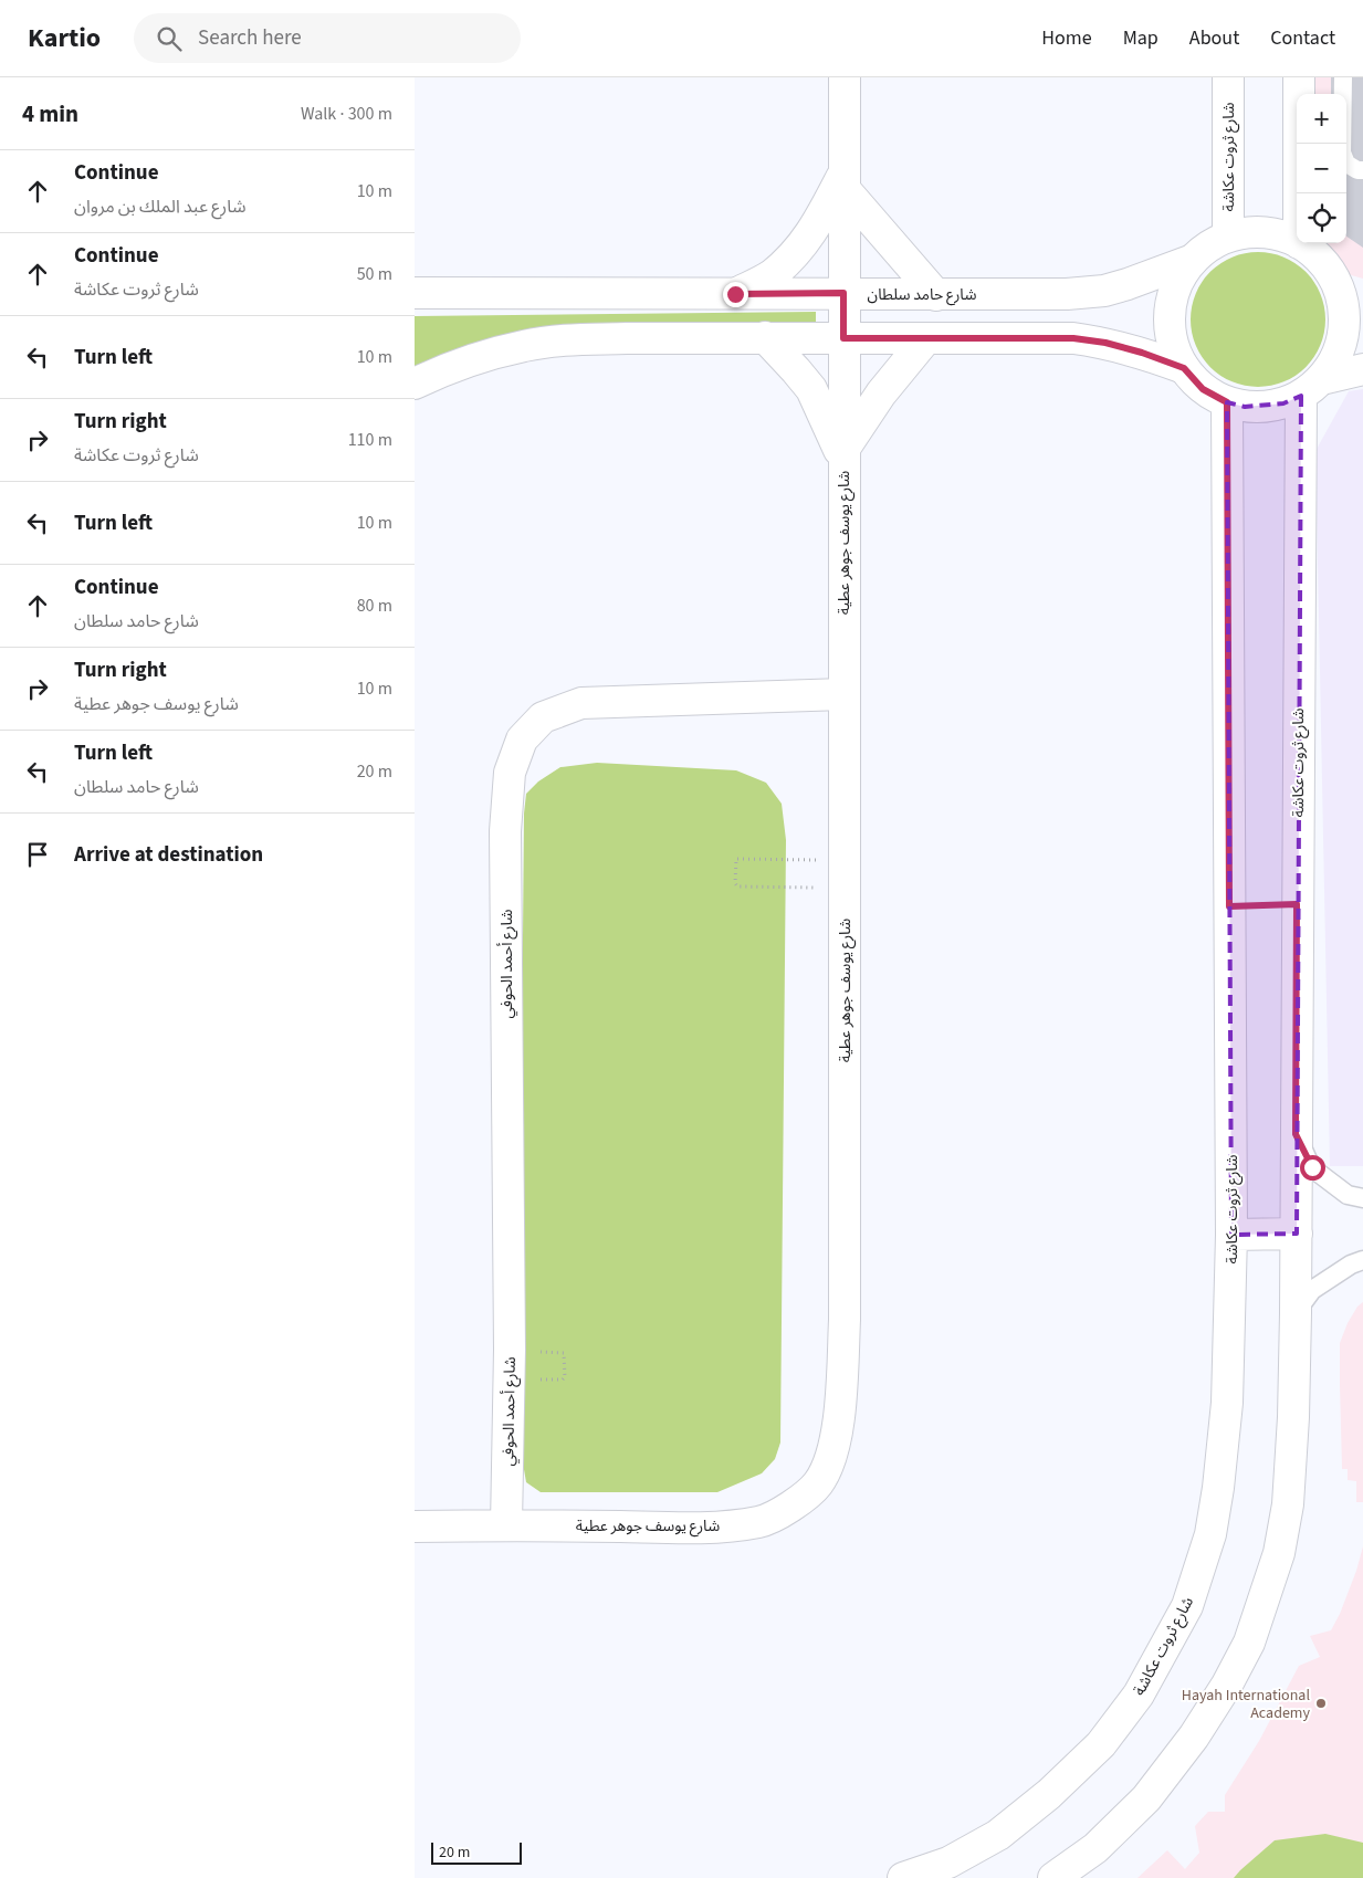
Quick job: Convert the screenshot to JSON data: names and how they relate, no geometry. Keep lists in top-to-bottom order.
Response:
{
  "streets": {
    "street": [
      "شارع ثروت عكاشة",
      "شارع حامد سلطان",
      "شارع يوسف جوهر عطية",
      "شارع أحمد الحوفي"
    ]
  },
  "crossings": [
    ["شارع حامد سلطان", "شارع يوسف جوهر عطية"],
    ["شارع يوسف جوهر عطية", "شارع أحمد الحوفي"]
  ],
  "places": ["Hayah International Academy"],
  "scale_bar": "20 m",
  "page": {
    "header": "Kartio",
    "search": "Search here",
    "nav": [
      "Home",
      "Map",
      "About",
      "Contact"
    ],
    "heading": ["4 min", "Walk · 300 m"],
    "map_buttons": ["+", "−"],
    "list": [
      ["Continue", "شارع عبد الملك بن مروان", "10 m"],
      ["Continue", "شارع ثروت عكاشة", "50 m"],
      ["Turn left", "10 m"],
      ["Turn right", "شارع ثروت عكاشة", "110 m"],
      ["Turn left", "10 m"],
      ["Continue", "شارع حامد سلطان", "80 m"],
      ["Turn right", "شارع يوسف جوهر عطية", "10 m"],
      ["Turn left", "شارع حامد سلطان", "20 m"],
      "Arrive at destination"
    ],
    "scale": "20 m"
  }
}
